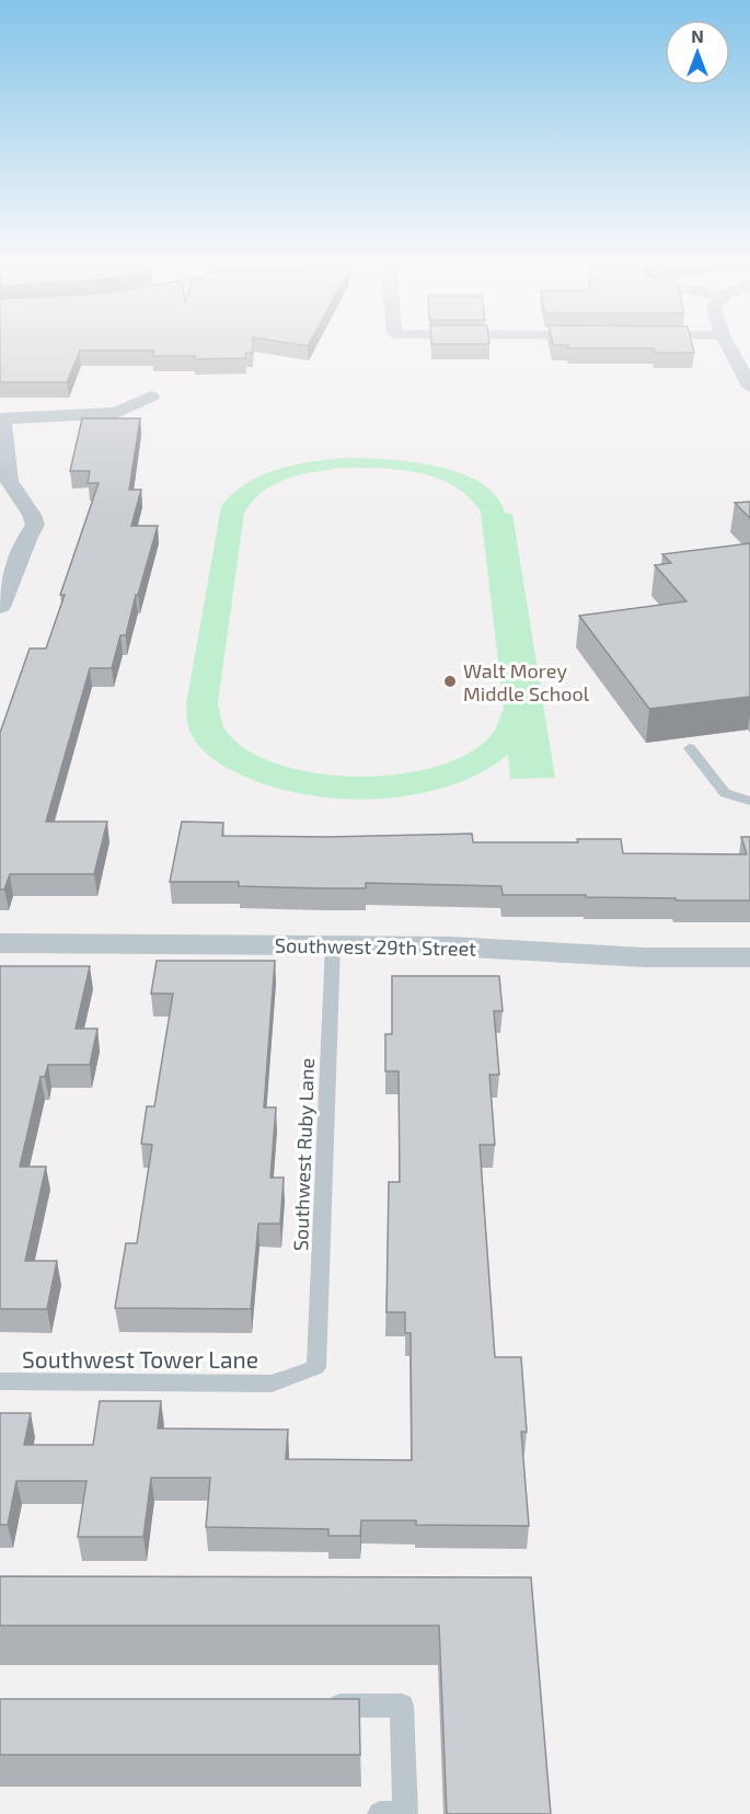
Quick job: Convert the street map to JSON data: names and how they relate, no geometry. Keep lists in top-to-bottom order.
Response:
{
  "streets": {
    "street": ["Southwest 29th Street"],
    "lane": ["Southwest Ruby Lane", "Southwest Tower Lane"]
  },
  "crossings": [
    ["Southwest 29th Street", "Southwest Ruby Lane"],
    ["Southwest Ruby Lane", "Southwest Tower Lane"]
  ],
  "places": ["Walt Morey Middle School"],
  "north": "top"
}
